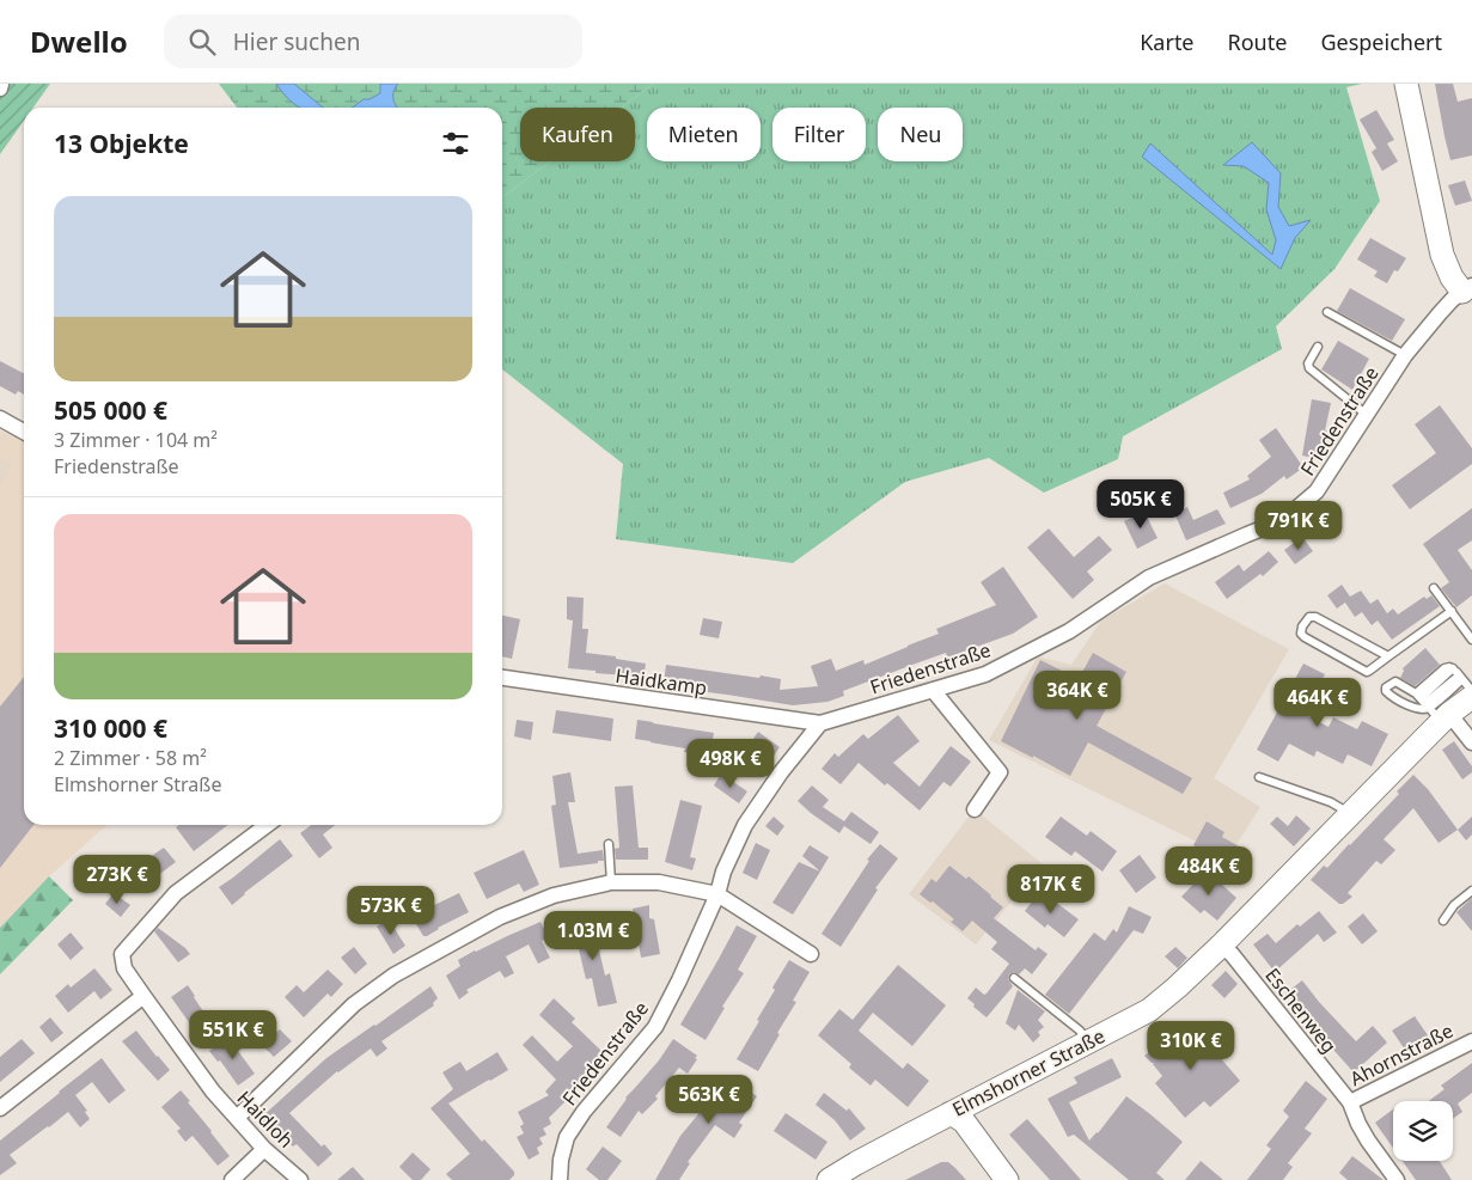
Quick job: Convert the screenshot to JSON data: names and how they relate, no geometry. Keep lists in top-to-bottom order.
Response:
{
  "streets": {
    "main road": ["Elmshorner Straße"],
    "street": [
      "Friedenstraße",
      "Haidkamp",
      "Eschenweg",
      "Ahornstraße",
      "Haidloh"
    ]
  },
  "crossings": [
    ["Friedenstraße", "Haidkamp"],
    ["Eschenweg", "Ahornstraße"],
    ["Eschenweg", "Elmshorner Straße"]
  ],
  "page": {
    "header": "Dwello",
    "search": "Hier suchen",
    "nav": ["Karte", "Route", "Gespeichert"],
    "chip": [
      "Kaufen",
      "Mieten",
      "Filter",
      "Neu"
    ],
    "heading": "13 Objekte",
    "list": [
      {
        "name": "505 000 €",
        "note": "3 Zimmer · 104 m² · Friedenstraße"
      },
      {
        "name": "310 000 €",
        "note": "2 Zimmer · 58 m² · Elmshorner Straße"
      }
    ],
    "price": [
      "505K €",
      "791K €",
      "364K €",
      "464K €",
      "498K €",
      "484K €",
      "273K €",
      "817K €",
      "573K €",
      "1.03M €",
      "551K €",
      "310K €",
      "563K €"
    ]
  }
}
